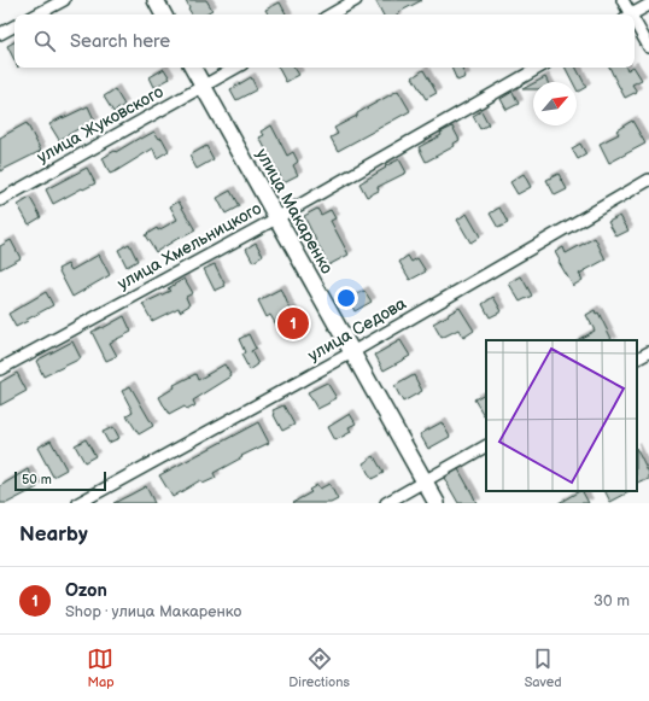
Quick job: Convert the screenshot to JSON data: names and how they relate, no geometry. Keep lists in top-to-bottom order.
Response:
{
  "streets": {
    "street": [
      "улица Жуковского",
      "улица Макаренко",
      "улица Хмельницкого",
      "улица Седова"
    ]
  },
  "crossings": [
    ["улица Жуковского", "улица Макаренко"],
    ["улица Макаренко", "улица Хмельницкого"],
    ["улица Макаренко", "улица Седова"]
  ],
  "scale_bar": "50 m",
  "north": "top right",
  "page": {
    "search": "Search here",
    "pins": "1",
    "scale": "50 m",
    "heading": "Nearby",
    "list": [
      {
        "mark": "1",
        "name": "Ozon",
        "note": "Shop · улица Макаренко",
        "value": "30 m"
      }
    ],
    "nav": ["Map", "Directions", "Saved"]
  }
}
